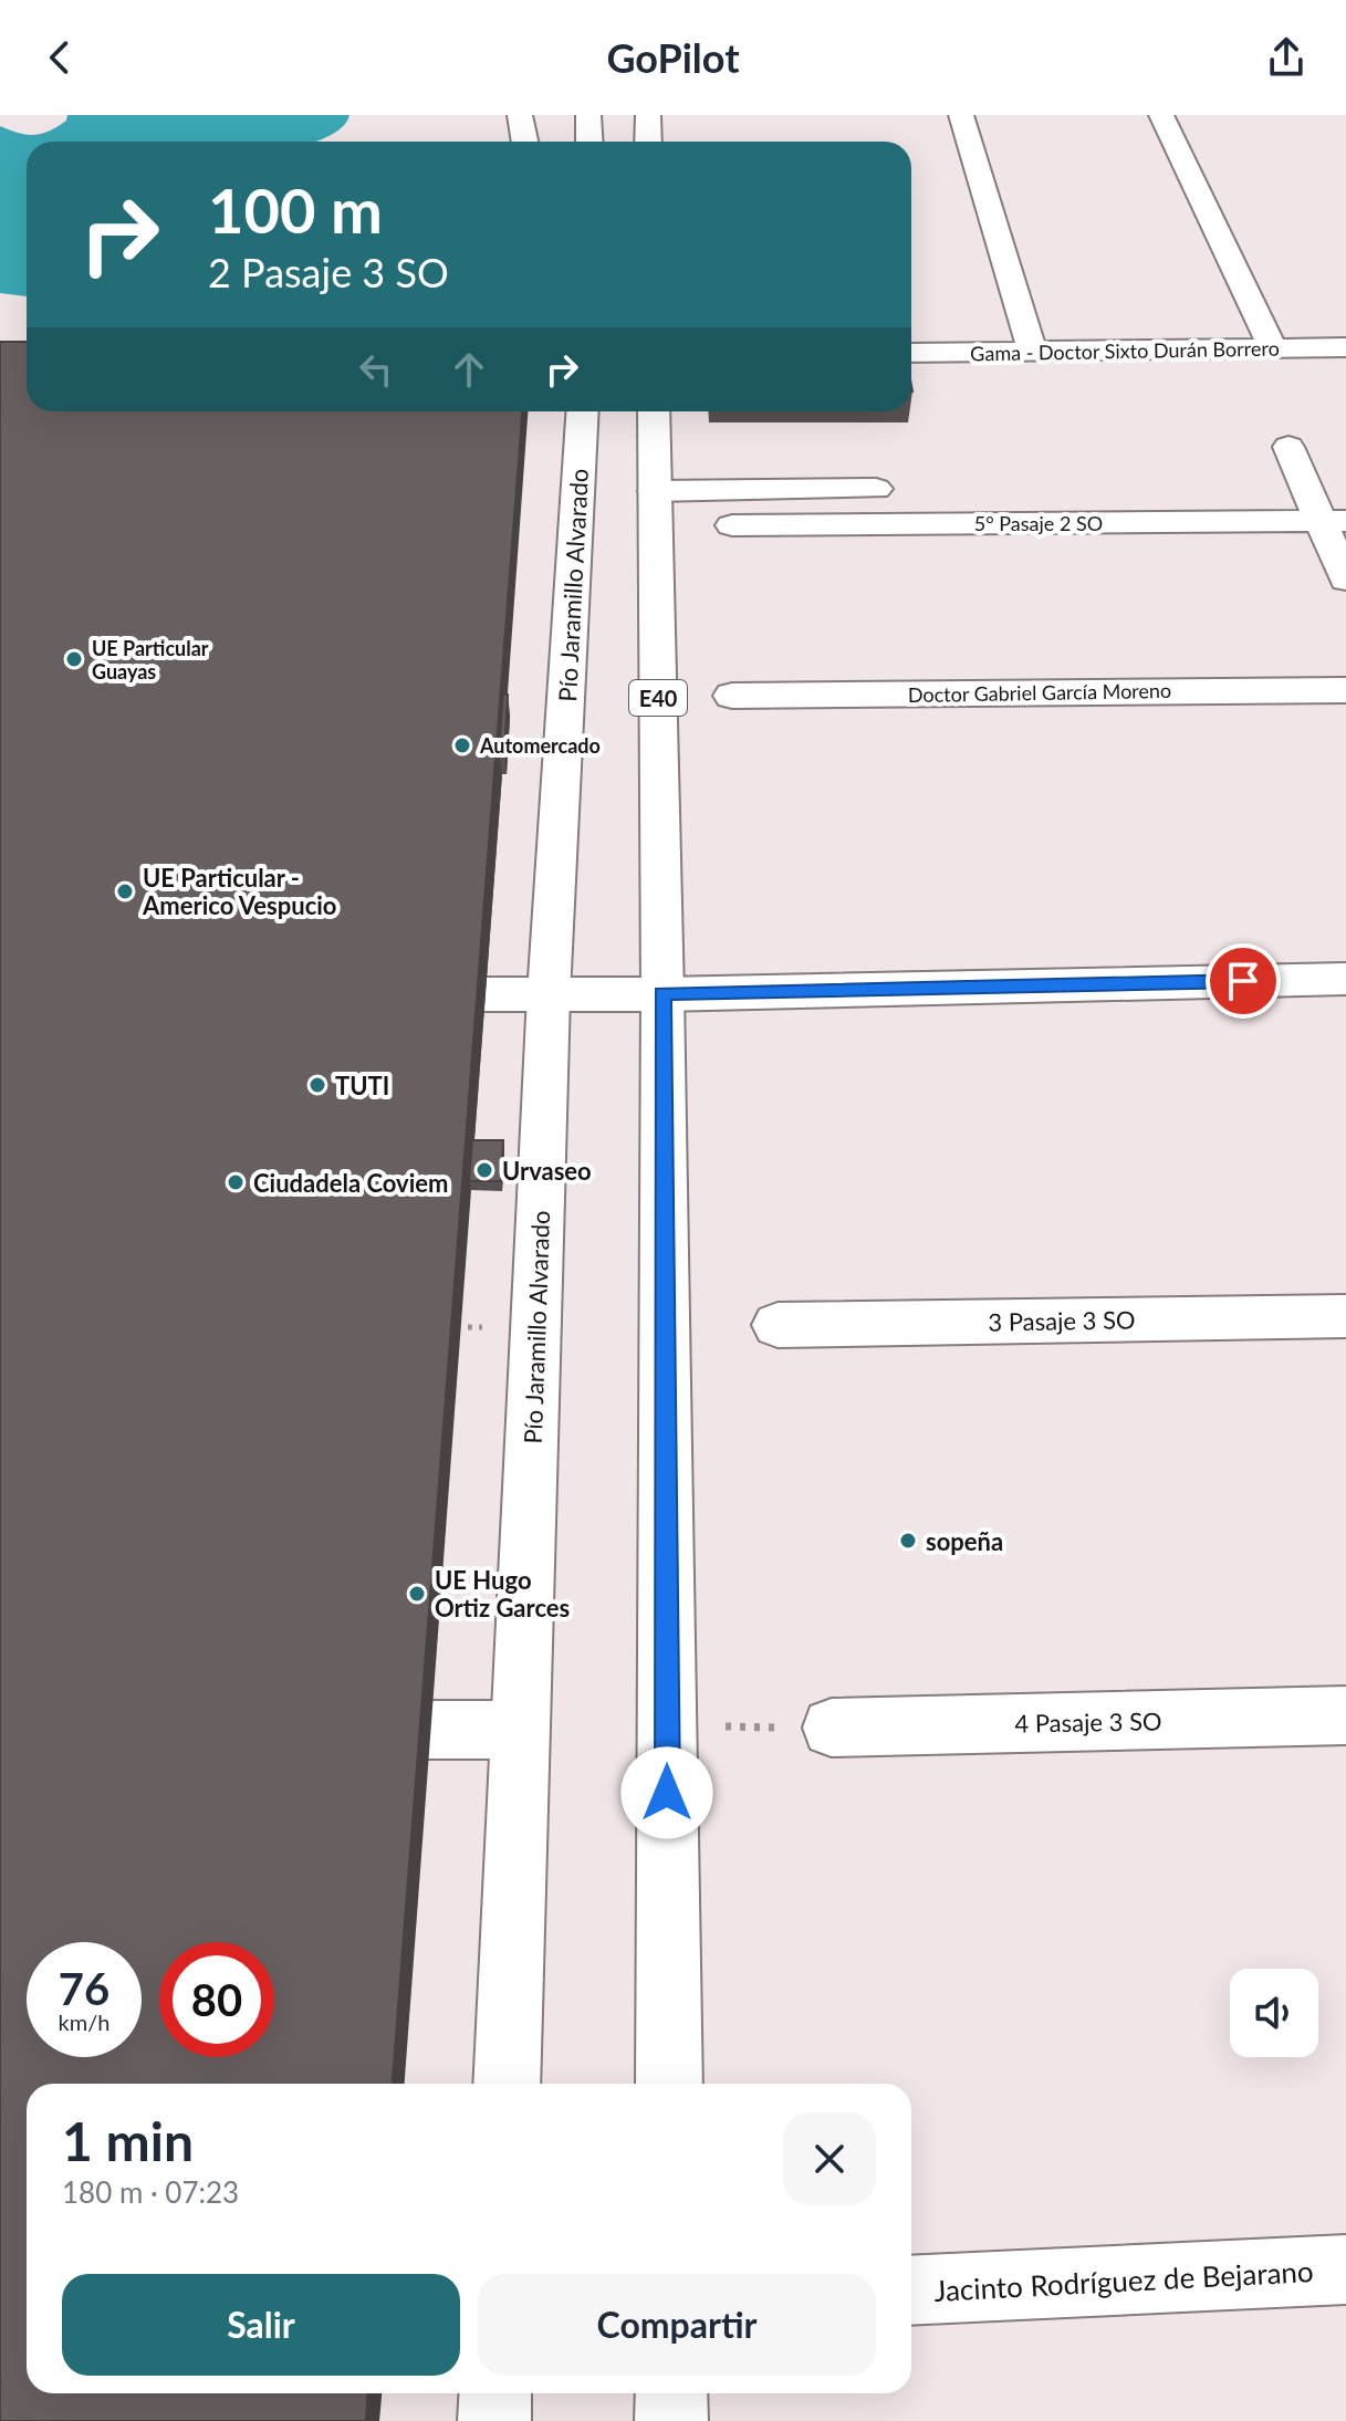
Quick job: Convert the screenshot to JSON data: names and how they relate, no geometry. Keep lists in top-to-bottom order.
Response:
{
  "streets": {
    "main road": [
      "Gama - Doctor Sixto Durán Borrero",
      "5° Pasaje 2 SO",
      "Pío Jaramillo Alvarado",
      "Doctor Gabriel García Moreno",
      "E40",
      "3 Pasaje 3 SO",
      "4 Pasaje 3 SO",
      "Jacinto Rodríguez de Bejarano"
    ]
  },
  "places": [
    "UE Particular Guayas",
    "Automercado",
    "UE Particular - Americo Vespucio",
    "TUTI",
    "Urvaseo",
    "Ciudadela Coviem",
    "sopeña",
    "UE Hugo Ortiz Garces"
  ],
  "page": {
    "header": "GoPilot",
    "turn": ["100 m", "2 Pasaje 3 SO"],
    "speed": "76 km/h",
    "limit": "80",
    "heading": ["1 min", "180 m · 07:23"],
    "buttons": ["Salir", "Compartir"]
  }
}
